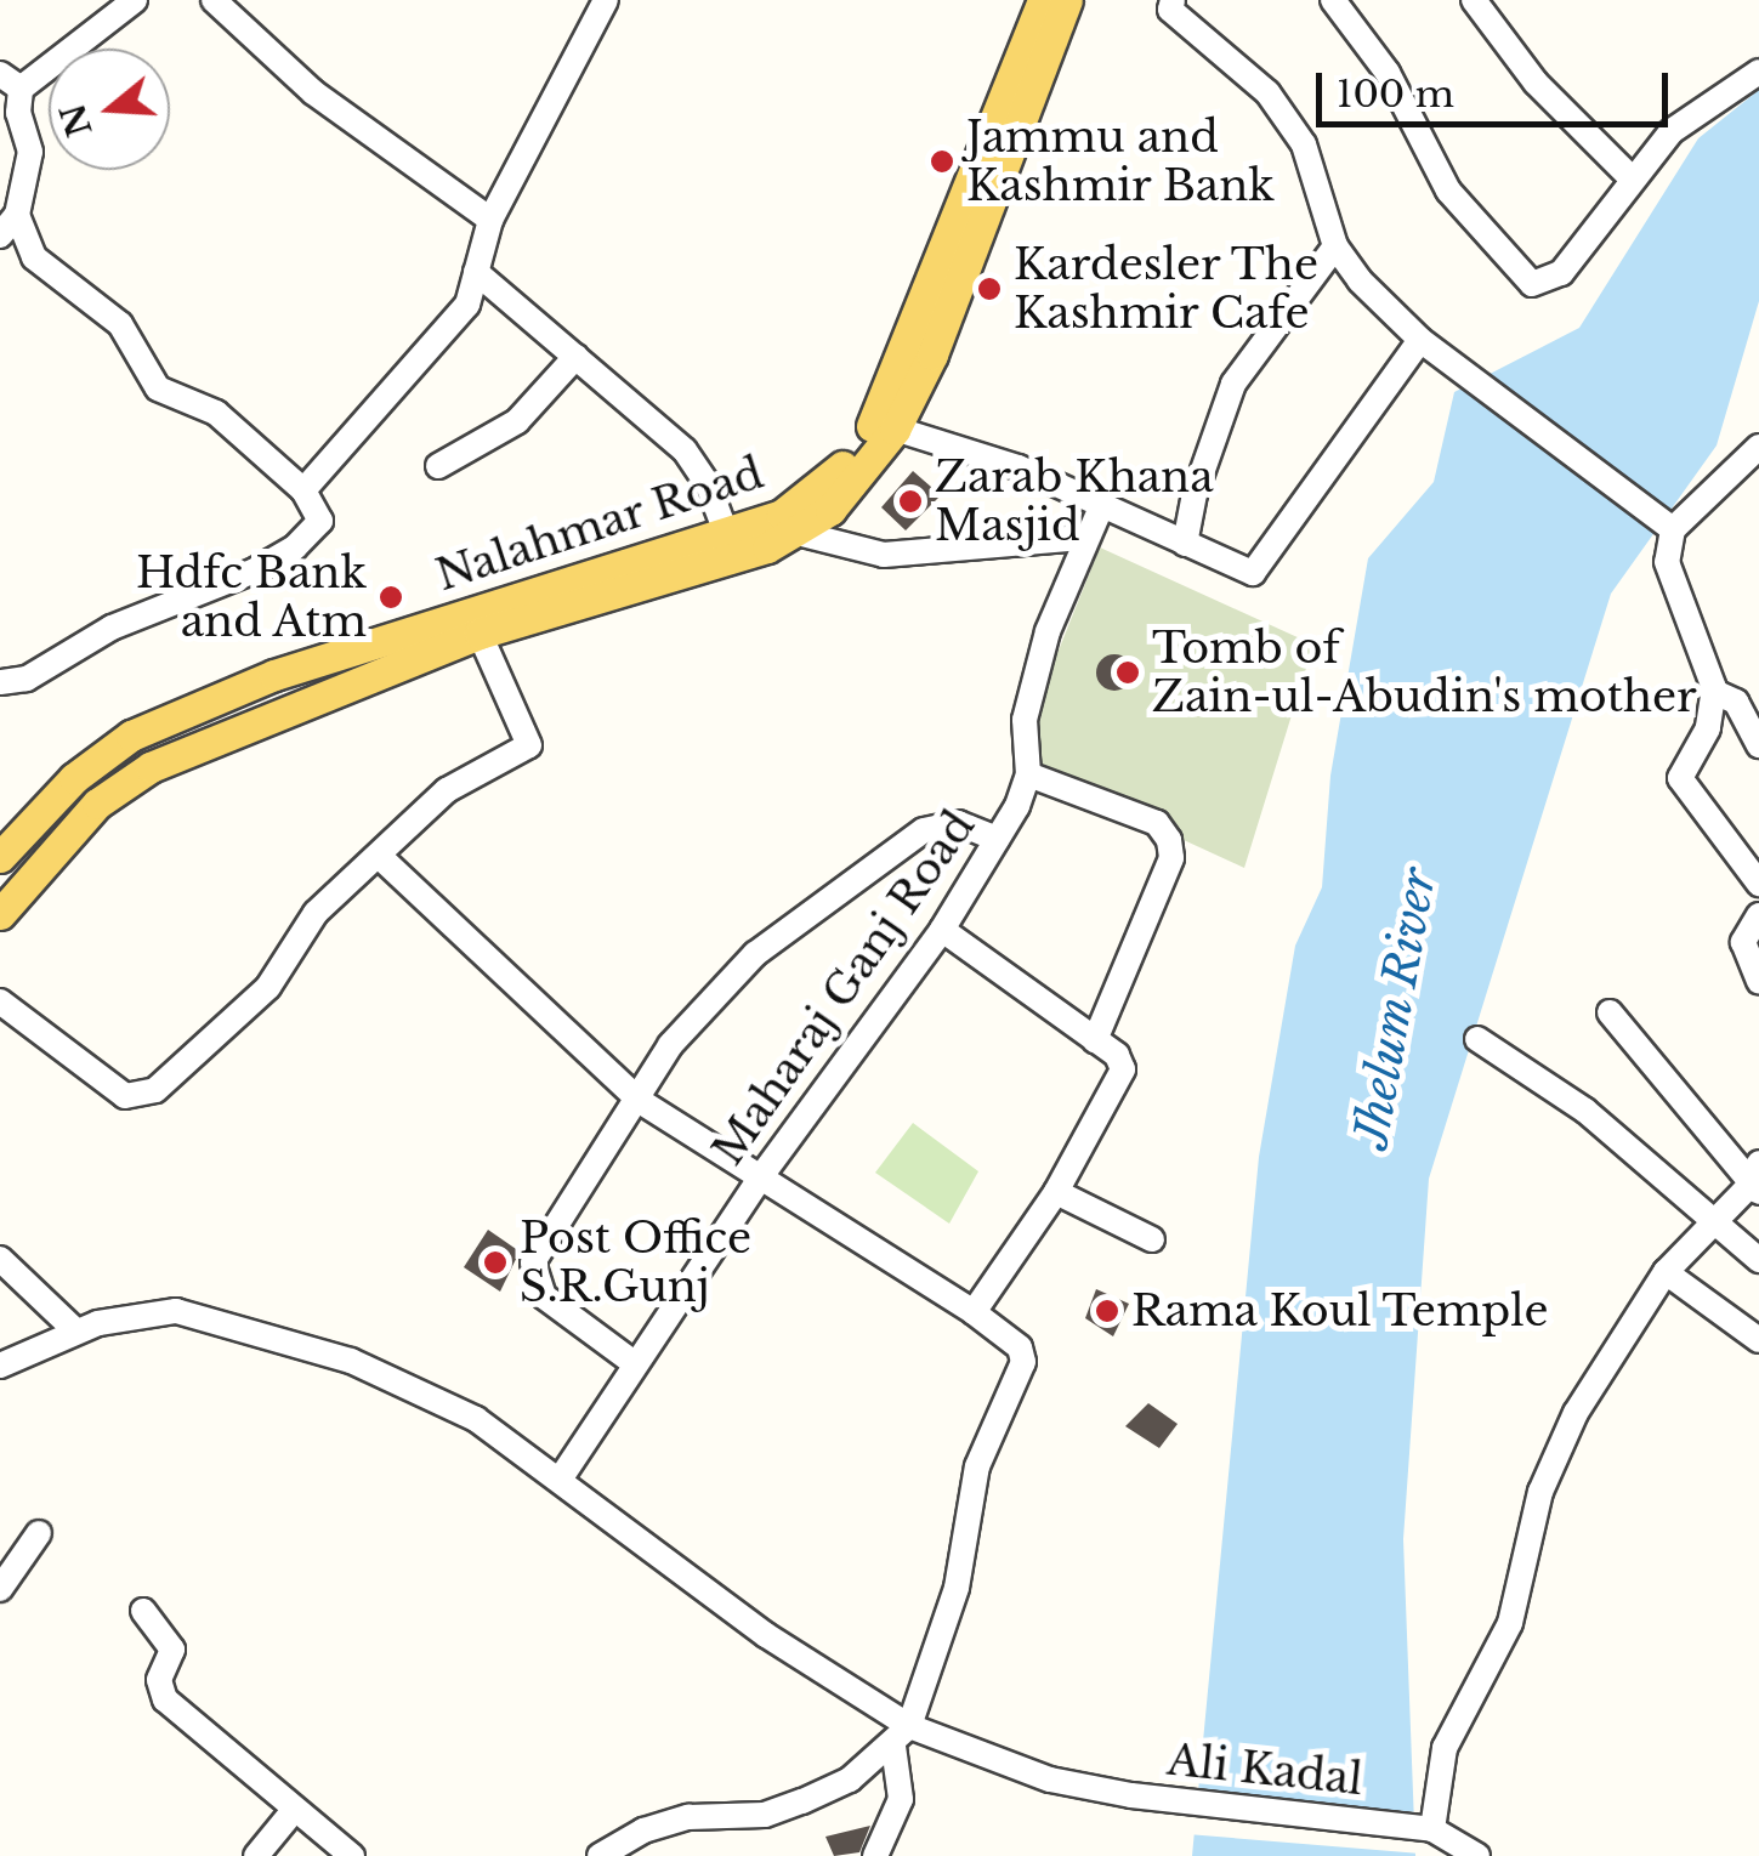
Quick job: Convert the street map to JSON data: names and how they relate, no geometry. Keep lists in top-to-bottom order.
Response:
{
  "streets": {
    "main road": ["Nalahmar Road"],
    "street": ["Maharaj Ganj Road", "Ali Kadal"]
  },
  "crossings": [
    ["Maharaj Ganj Road", "Ali Kadal"]
  ],
  "water": ["Jhelum River"],
  "places": [
    "Jammu and Kashmir Bank",
    "Kardesler The Kashmir Cafe",
    "Zarab Khana Masjid",
    "Hdfc Bank and Atm",
    "Tomb of Zain-ul-Abudin's mother",
    "Post Office S.R.Gunj",
    "Rama Koul Temple"
  ],
  "scale_bar": "100 m",
  "north": "left"
}
